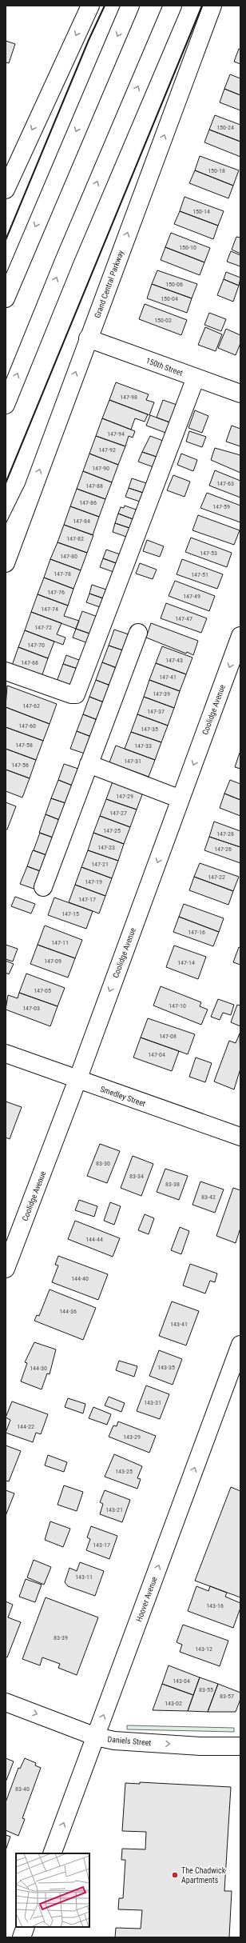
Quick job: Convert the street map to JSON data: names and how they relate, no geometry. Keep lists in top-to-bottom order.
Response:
{
  "streets": {
    "main road": [
      "Grand Central Parkway",
      "150th Street",
      "Coolidge Avenue",
      "Smedley Street",
      "Hoover Avenue",
      "Daniels Street"
    ]
  },
  "crossings": [
    ["Grand Central Parkway", "150th Street"],
    ["Coolidge Avenue", "Smedley Street"],
    ["Hoover Avenue", "Daniels Street"]
  ],
  "one_way": ["Hoover Avenue", "Daniels Street"],
  "places": ["The Chadwick Apartments"],
  "house_numbers": [
    "150-24",
    "150-18",
    "150-14",
    "150-10",
    "150-06",
    "150-04",
    "150-02",
    "147-98",
    "147-94",
    "147-92",
    "147-90",
    "147-63",
    "147-88",
    "147-86",
    "147-59",
    "147-84",
    "147-82",
    "147-53",
    "147-80",
    "147-78",
    "147-51",
    "147-76",
    "147-49",
    "147-74",
    "147-47",
    "147-72",
    "147-70",
    "147-43",
    "147-68",
    "147-41",
    "147-39",
    "147-62",
    "147-37",
    "147-60",
    "147-35",
    "147-58",
    "147-33",
    "147-31",
    "147-56",
    "147-29",
    "147-27",
    "147-25",
    "147-28",
    "147-23",
    "147-26",
    "147-21",
    "147-22",
    "147-19",
    "147-17",
    "147-15",
    "147-16",
    "147-11",
    "147-09",
    "147-14",
    "147-05",
    "147-10",
    "147-03",
    "147-08",
    "147-04",
    "83-30",
    "83-34",
    "83-38",
    "83-42",
    "144-44",
    "144-40",
    "144-36",
    "143-41",
    "143-35",
    "144-30",
    "143-31",
    "144-22",
    "143-29",
    "143-25",
    "143-21",
    "143-17",
    "143-11",
    "143-16",
    "83-39",
    "143-12",
    "143-04",
    "83-55",
    "83-57",
    "143-02",
    "83-40"
  ]
}
